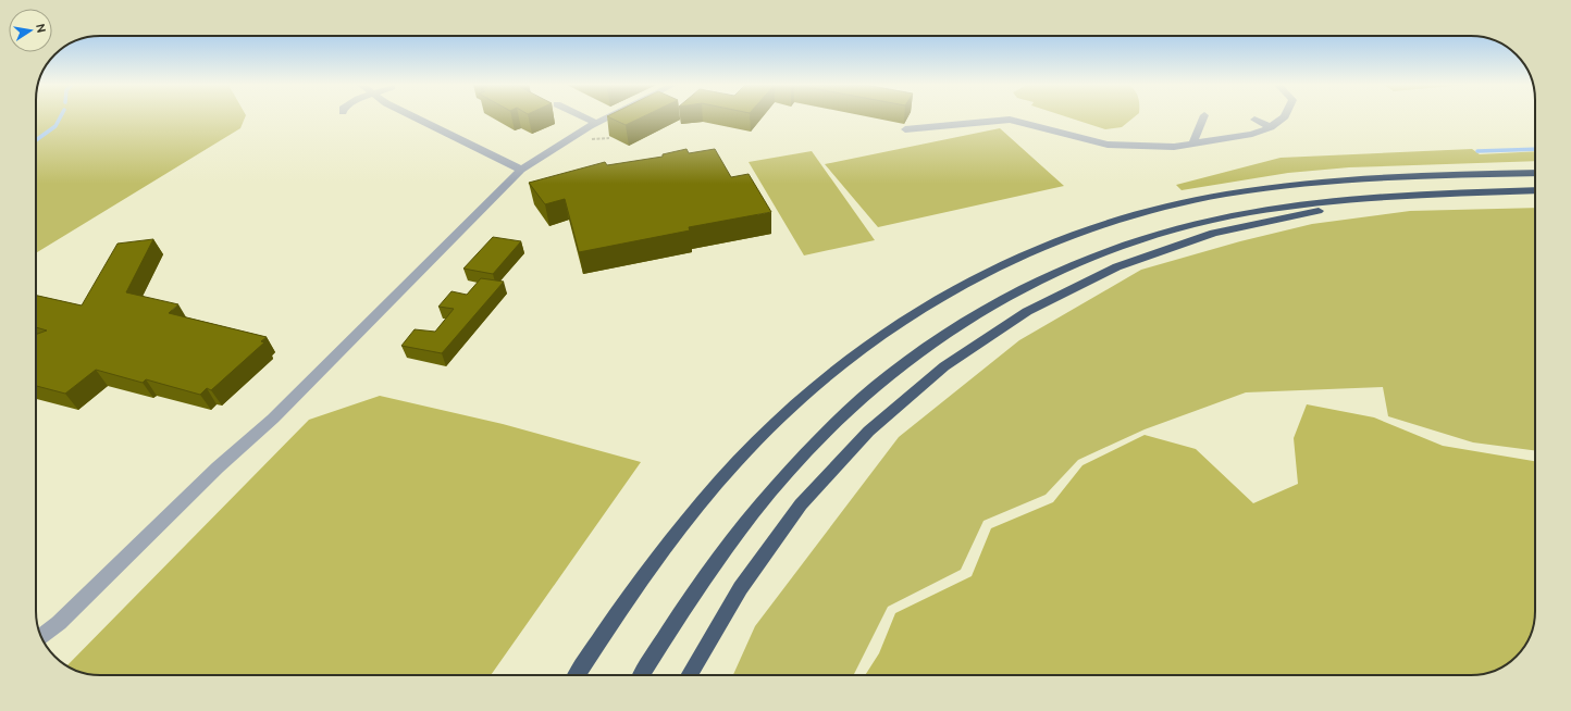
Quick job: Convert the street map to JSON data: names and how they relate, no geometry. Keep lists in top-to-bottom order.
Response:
{
  "north": "right"
}
